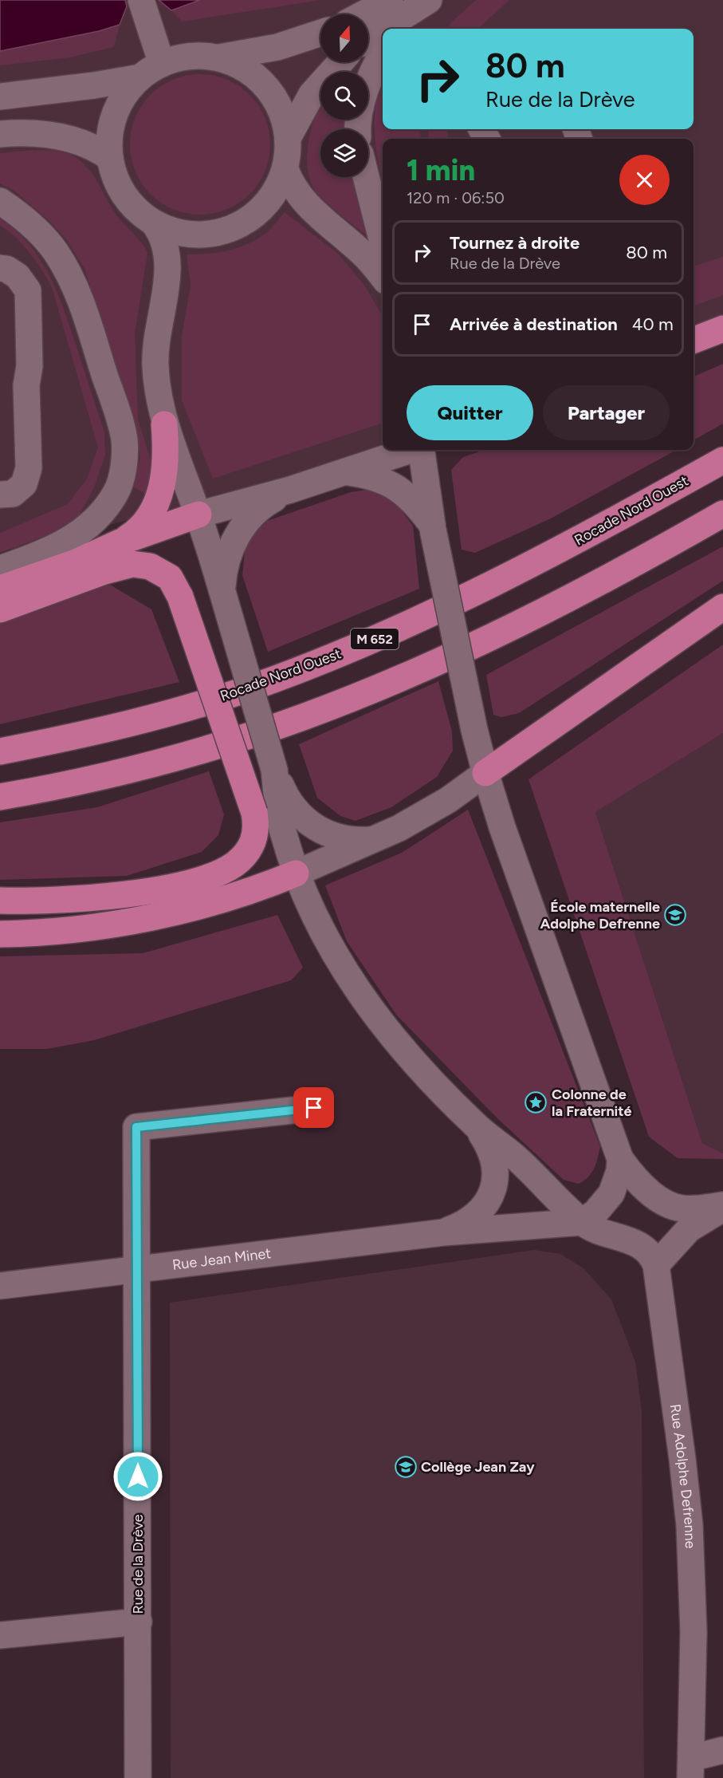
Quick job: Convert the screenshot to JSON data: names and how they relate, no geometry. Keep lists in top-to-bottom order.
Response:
{
  "streets": {
    "highway": ["Rocade Nord Ouest", "M 652"],
    "street": ["Rue Jean Minet", "Rue Adolphe Defrenne", "Rue de la Drève"]
  },
  "crossings": [
    ["Rue Jean Minet", "Rue de la Drève"]
  ],
  "places": {
    "school or university": ["École maternelle Adolphe Defrenne", "Collège Jean Zay"],
    "place": ["Colonne de la Fraternité"]
  },
  "north": "top",
  "page": {
    "turn": ["80 m", "Rue de la Drève"],
    "heading": ["1 min", "120 m · 06:50"],
    "list": [
      {
        "name": "Tournez à droite",
        "note": "Rue de la Drève",
        "value": "80 m"
      },
      {
        "name": "Arrivée à destination",
        "value": "40 m"
      }
    ],
    "buttons": ["Quitter", "Partager"]
  }
}
